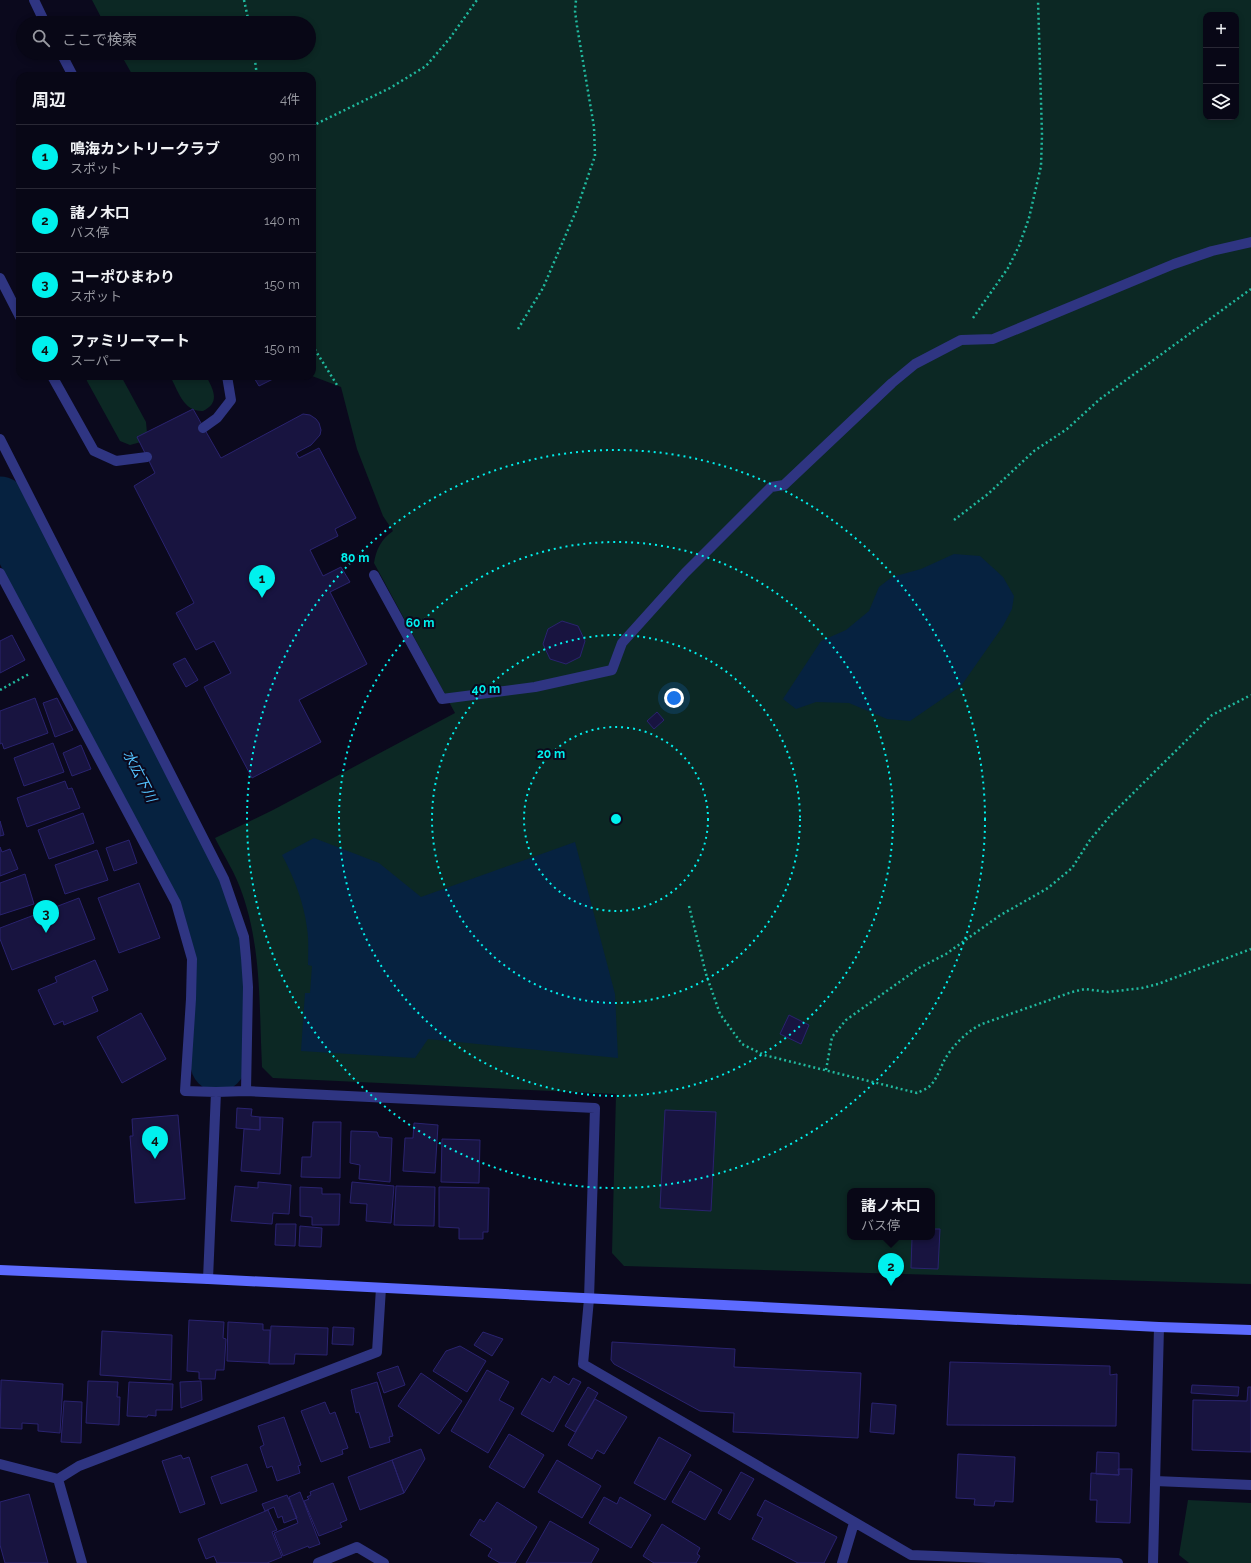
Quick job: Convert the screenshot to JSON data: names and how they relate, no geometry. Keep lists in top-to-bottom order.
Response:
{
  "water": ["水広下川"],
  "page": {
    "map_buttons": ["+", "−"],
    "search": "ここで検索",
    "heading": ["周辺", "4件"],
    "list": [
      {
        "mark": "1",
        "name": "鳴海カントリークラブ",
        "note": "スポット",
        "value": "90 m"
      },
      {
        "mark": "2",
        "name": "諸ノ木口",
        "note": "バス停",
        "value": "140 m"
      },
      {
        "mark": "3",
        "name": "コーポひまわり",
        "note": "スポット",
        "value": "150 m"
      },
      {
        "mark": "4",
        "name": "ファミリーマート",
        "note": "スーパー",
        "value": "150 m"
      }
    ],
    "pins": [
      "1",
      "3",
      "4",
      "2"
    ],
    "popup": ["諸ノ木口", "バス停"]
  },
  "rings": [
    "80 m",
    "60 m",
    "40 m",
    "20 m"
  ]
}
